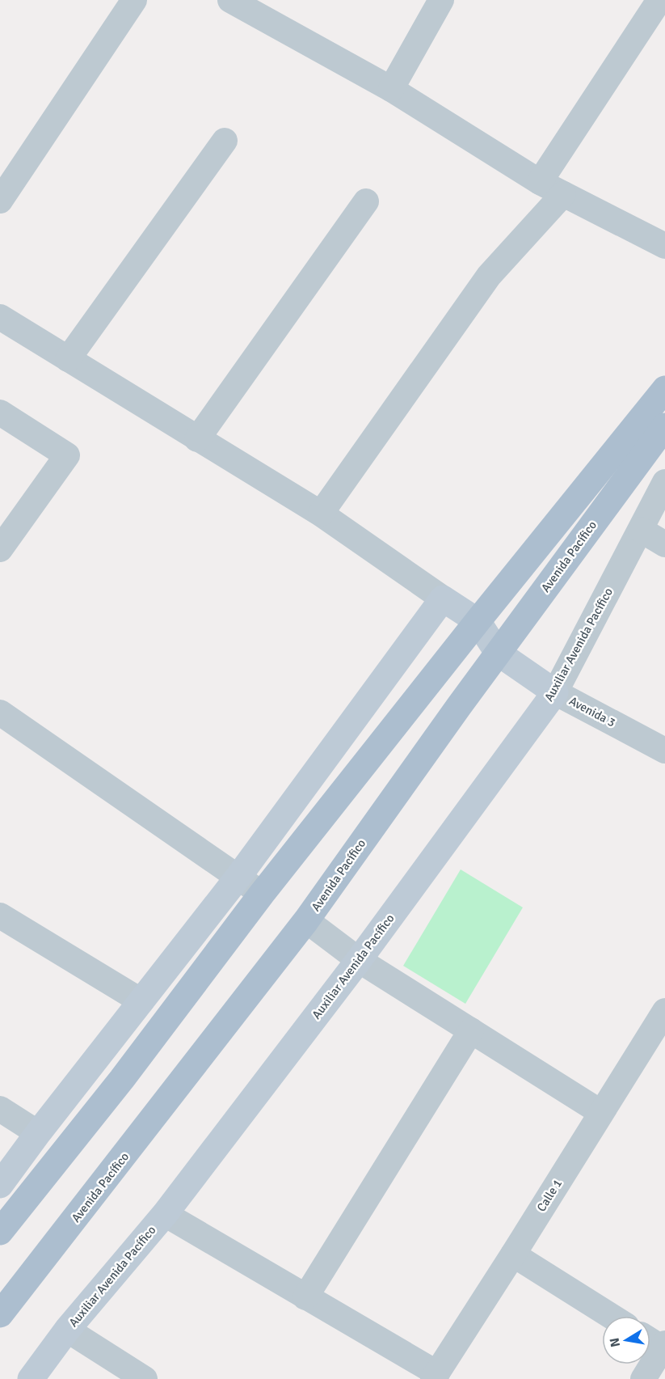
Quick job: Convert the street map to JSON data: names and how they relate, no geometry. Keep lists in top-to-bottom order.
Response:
{
  "streets": {
    "main road": ["Avenida Pacífico", "Auxiliar Avenida Pacífico", "Avenida 3"],
    "street": ["Calle 1"]
  },
  "crossings": [
    ["Avenida Pacífico", "Avenida 3"],
    ["Auxiliar Avenida Pacífico", "Avenida 3"]
  ],
  "north": "left"
}
